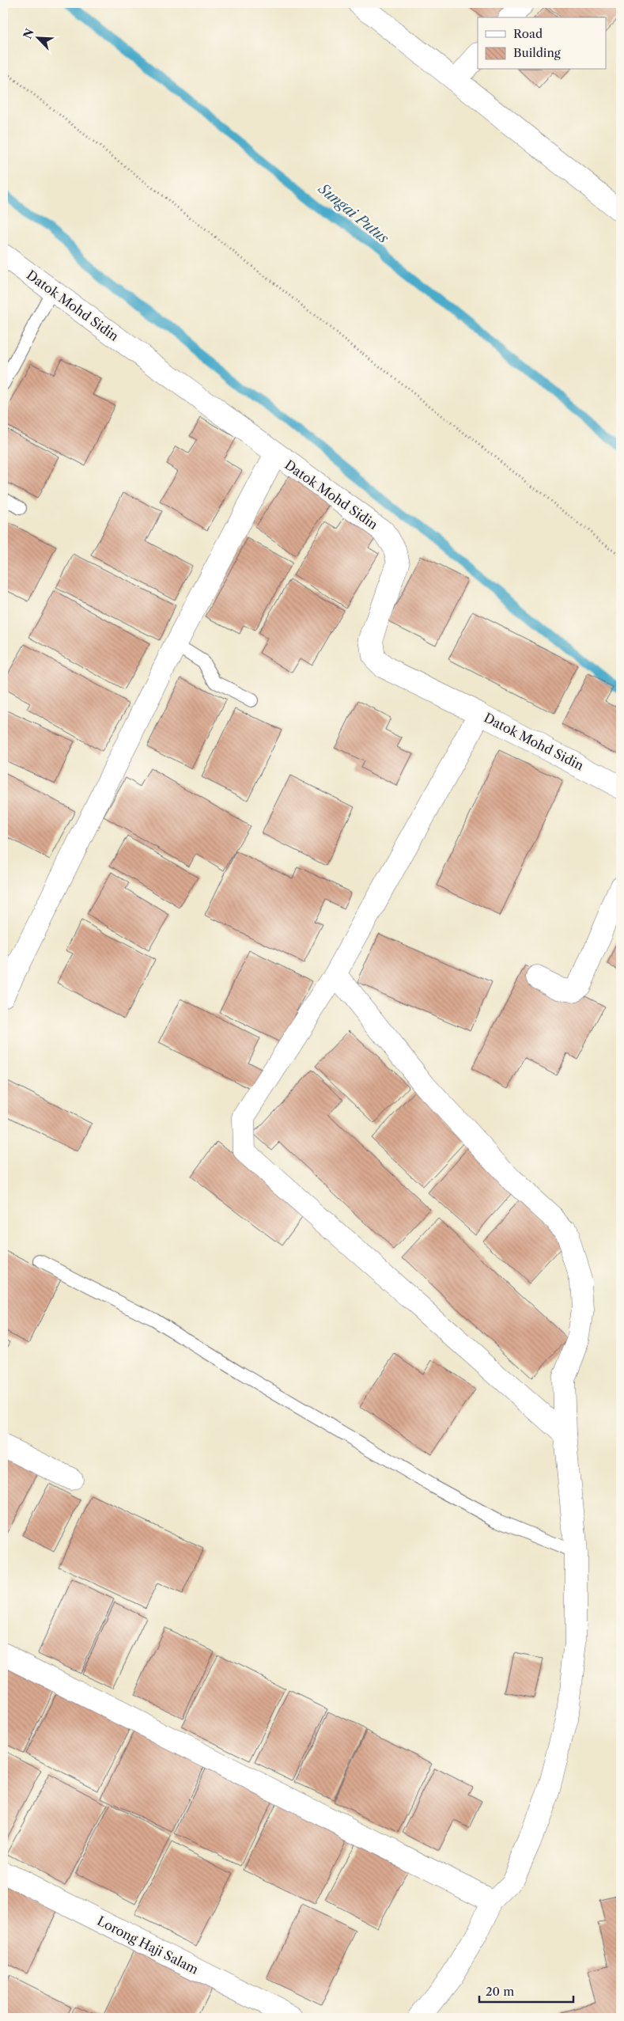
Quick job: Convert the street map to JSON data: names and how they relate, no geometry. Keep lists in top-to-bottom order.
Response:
{
  "streets": {
    "street": ["Datok Mohd Sidin", "Lorong Haji Salam"]
  },
  "water": ["Sungai Putus"],
  "legend": ["Road", "Building"],
  "scale_bar": "20 m",
  "north": "top left"
}
